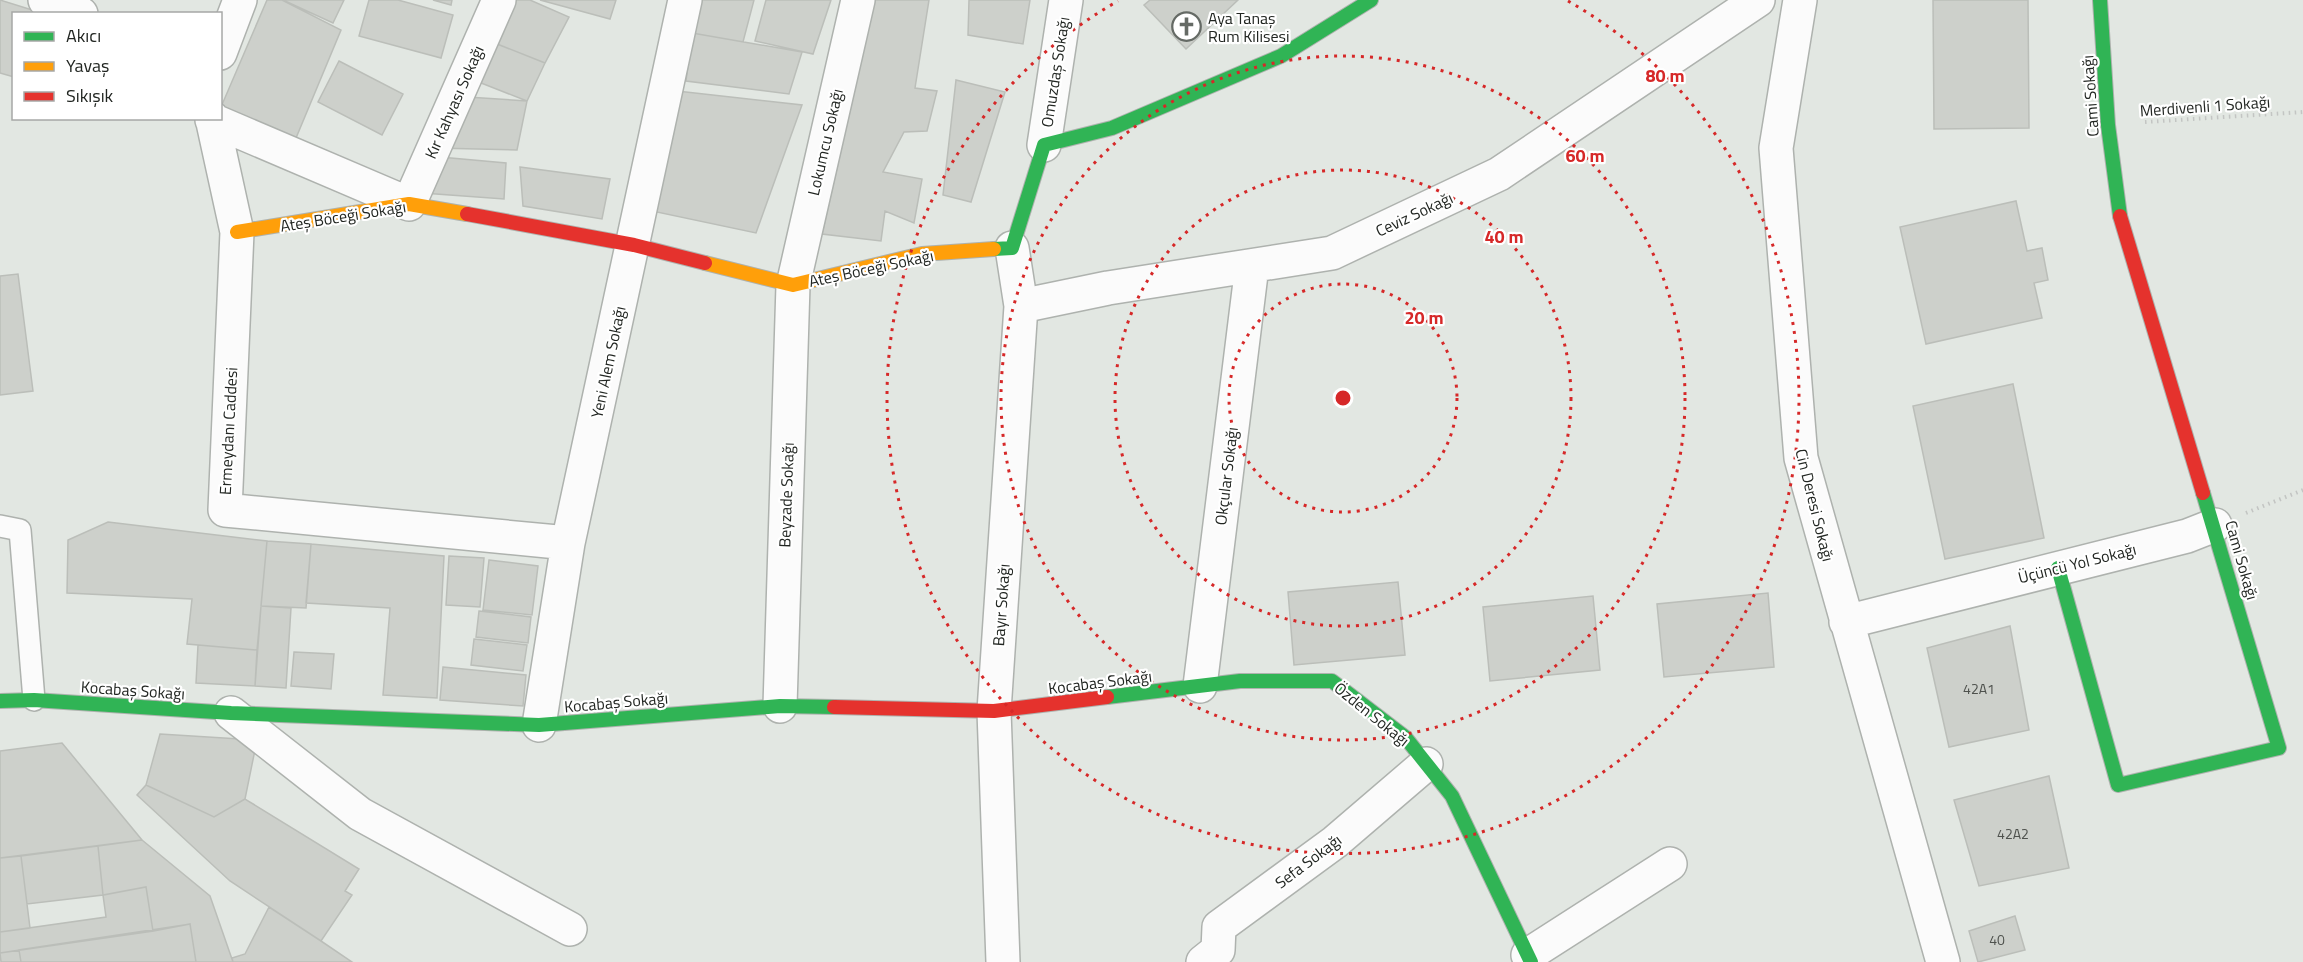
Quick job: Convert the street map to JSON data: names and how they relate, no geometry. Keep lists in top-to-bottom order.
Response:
{
  "streets": {
    "street": [
      "Omuzdaş Sokağı",
      "Cami Sokağı",
      "Kır Kahyası Sokağı",
      "Lokumcu Sokağı",
      "Ceviz Sokağı",
      "Ateş Böceği Sokağı",
      "Yeni Alem Sokağı",
      "Ermeydanı Caddesi",
      "Okçular Sokağı",
      "Beyzade Sokağı",
      "Cin Deresi Sokağı",
      "Üçüncü Yol Sokağı",
      "Bayır Sokağı",
      "Kocabaş Sokağı",
      "Özden Sokağı",
      "Sefa Sokağı"
    ],
    "path": ["Merdivenli 1 Sokağı"]
  },
  "crossings": [
    ["Cami Sokağı", "Merdivenli 1 Sokağı"],
    ["Cami Sokağı", "Üçüncü Yol Sokağı"],
    ["Kır Kahyası Sokağı", "Ateş Böceği Sokağı"],
    ["Lokumcu Sokağı", "Ateş Böceği Sokağı"],
    ["Lokumcu Sokağı", "Beyzade Sokağı"],
    ["Ceviz Sokağı", "Okçular Sokağı"],
    ["Ceviz Sokağı", "Bayır Sokağı"],
    ["Ateş Böceği Sokağı", "Yeni Alem Sokağı"],
    ["Ateş Böceği Sokağı", "Ermeydanı Caddesi"],
    ["Ateş Böceği Sokağı", "Beyzade Sokağı"],
    ["Ateş Böceği Sokağı", "Bayır Sokağı"],
    ["Yeni Alem Sokağı", "Ermeydanı Caddesi"],
    ["Yeni Alem Sokağı", "Kocabaş Sokağı"],
    ["Okçular Sokağı", "Kocabaş Sokağı"],
    ["Okçular Sokağı", "Özden Sokağı"],
    ["Beyzade Sokağı", "Kocabaş Sokağı"],
    ["Cin Deresi Sokağı", "Üçüncü Yol Sokağı"],
    ["Bayır Sokağı", "Kocabaş Sokağı"],
    ["Kocabaş Sokağı", "Özden Sokağı"],
    ["Özden Sokağı", "Sefa Sokağı"]
  ],
  "places": {
    "church": ["Aya Tanaş Rum Kilisesi"]
  },
  "house_numbers": ["42A1", "42A2", "40"],
  "legend": ["Akıcı", "Yavaş", "Sıkışık"],
  "rings": [
    "80 m",
    "60 m",
    "40 m",
    "20 m"
  ]
}
